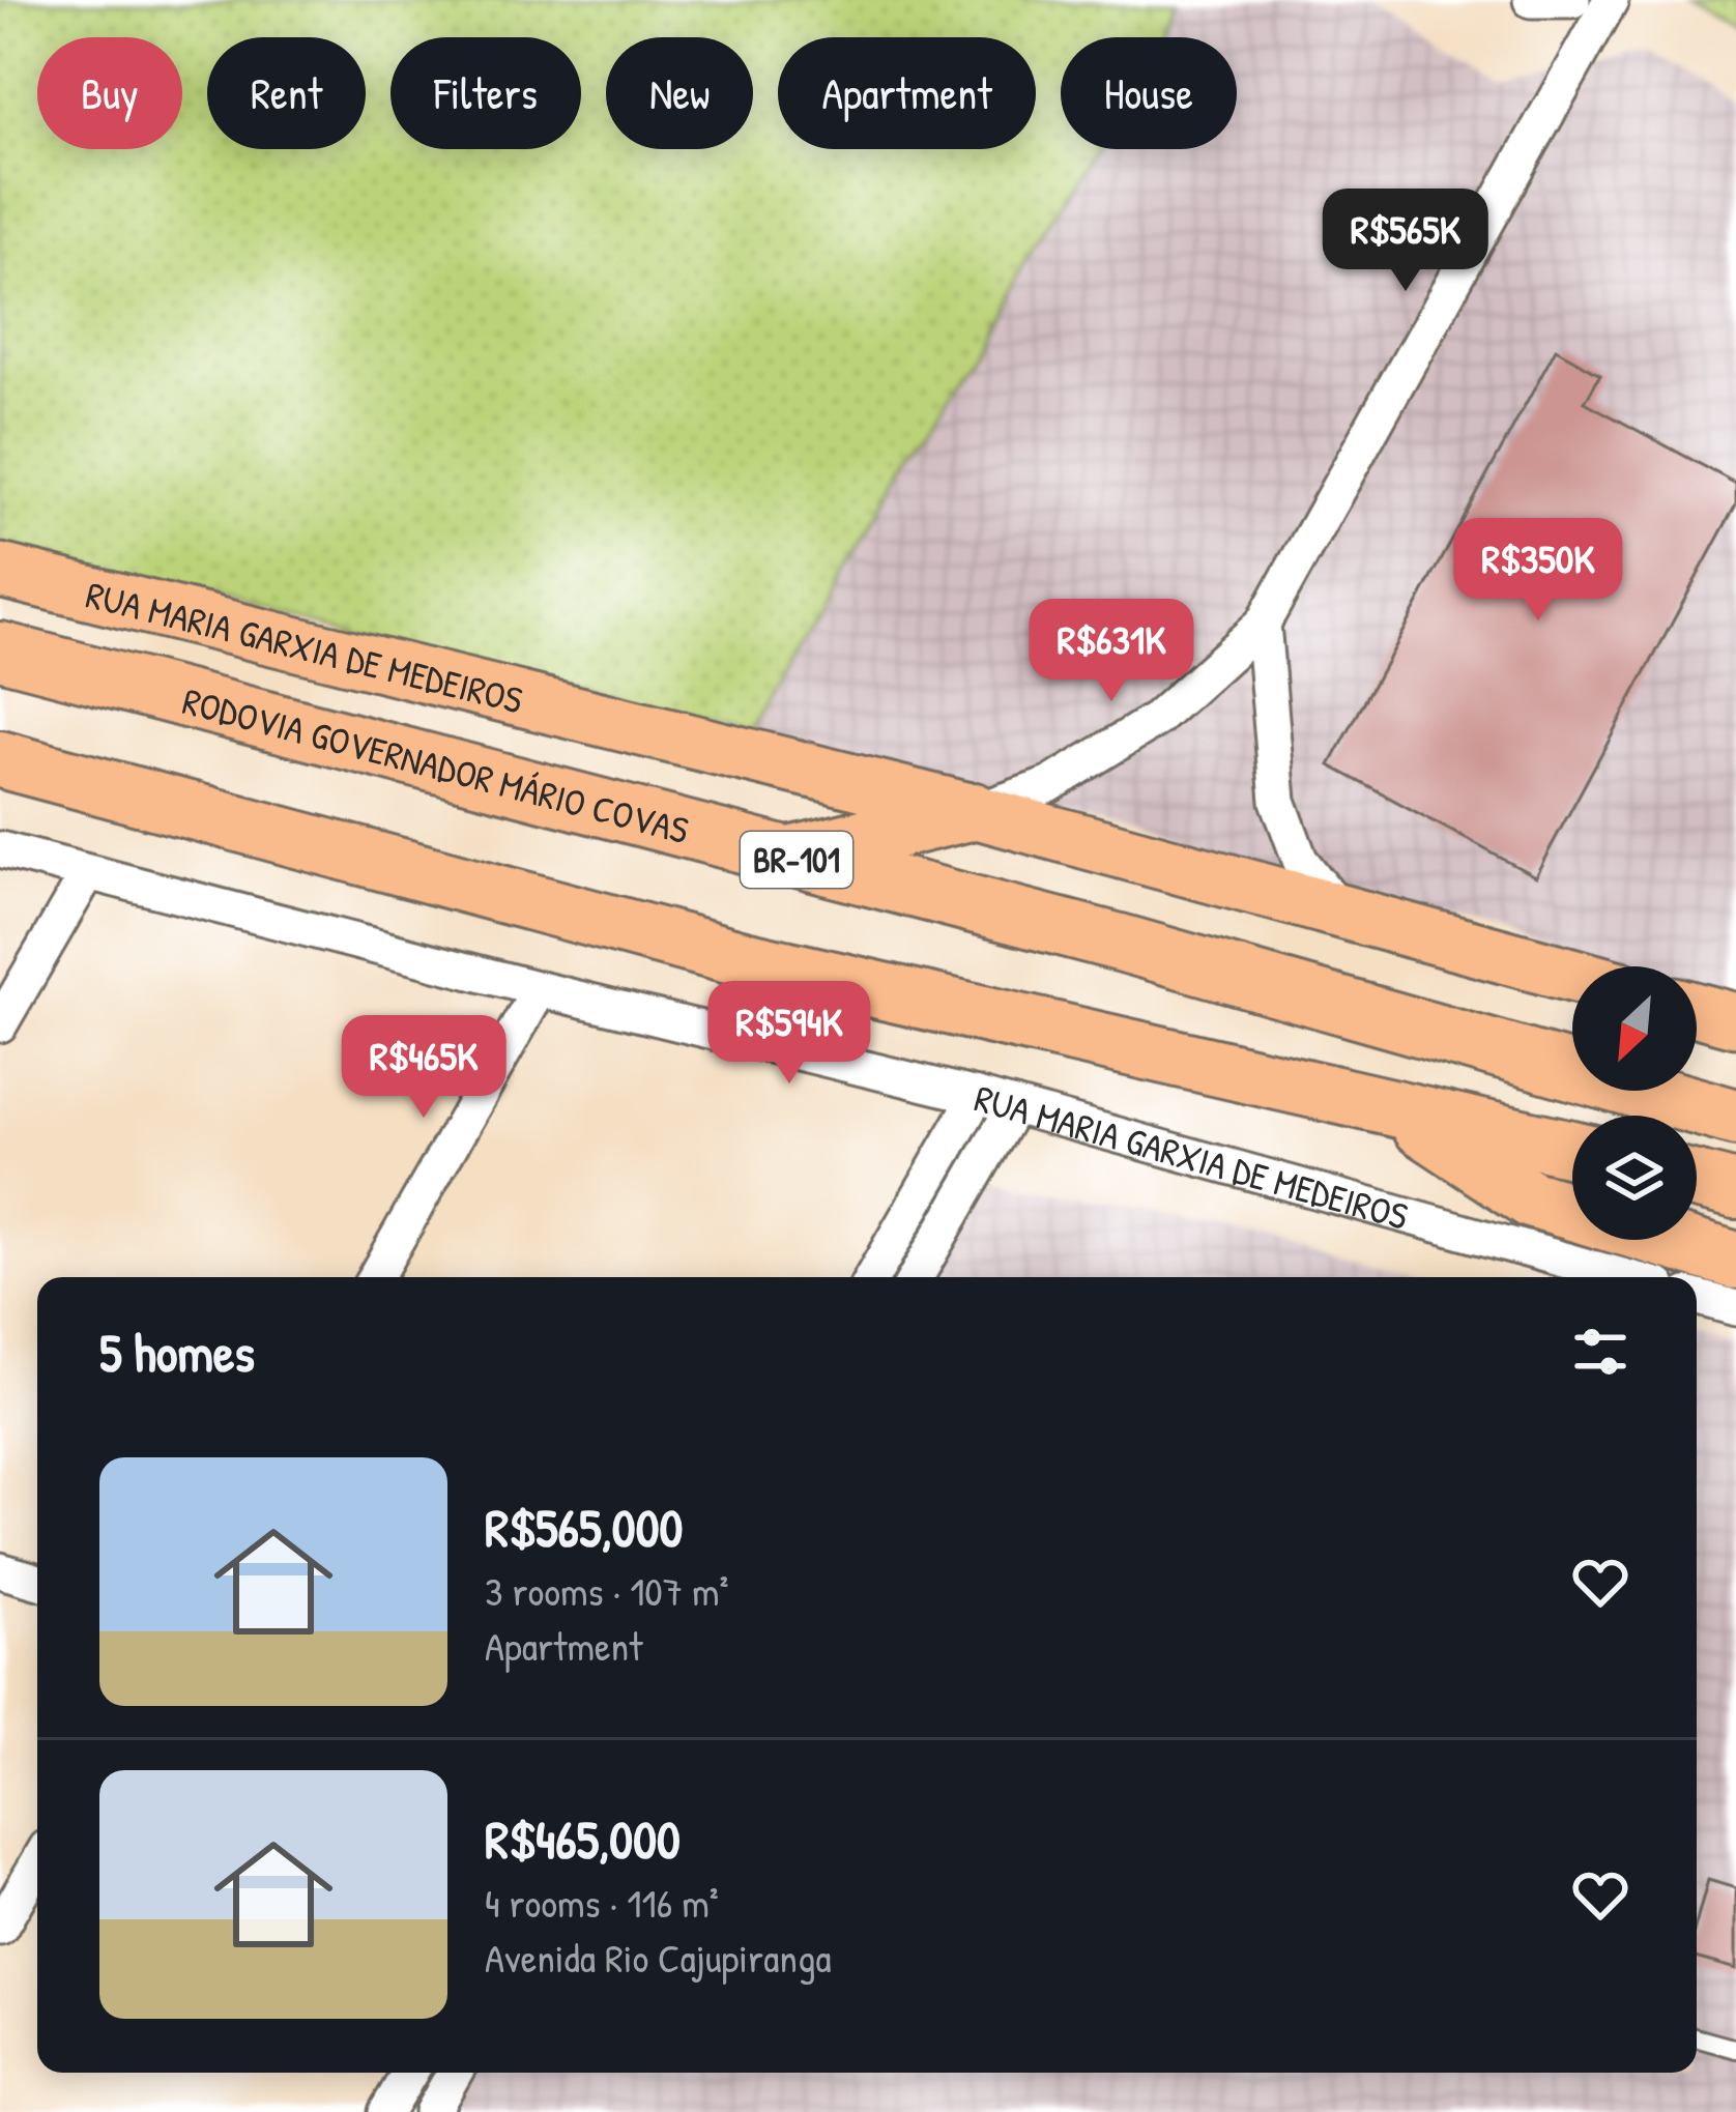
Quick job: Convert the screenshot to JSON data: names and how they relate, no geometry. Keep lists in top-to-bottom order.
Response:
{
  "streets": {
    "highway": ["RODOVIA GOVERNADOR MÁRIO COVAS", "BR-101"],
    "main road": ["RUA MARIA GARXIA DE MEDEIROS"]
  },
  "north": "bottom left",
  "page": {
    "chip": [
      "Buy",
      "Rent",
      "Filters",
      "New",
      "Apartment",
      "House"
    ],
    "price": [
      "R$565K",
      "R$350K",
      "R$631K",
      "R$594K",
      "R$465K"
    ],
    "heading": "5 homes",
    "list": [
      {
        "name": "R$565,000",
        "note": "3 rooms · 107 m² · Apartment"
      },
      {
        "name": "R$465,000",
        "note": "4 rooms · 116 m² · Avenida Rio Cajupiranga"
      }
    ]
  }
}
